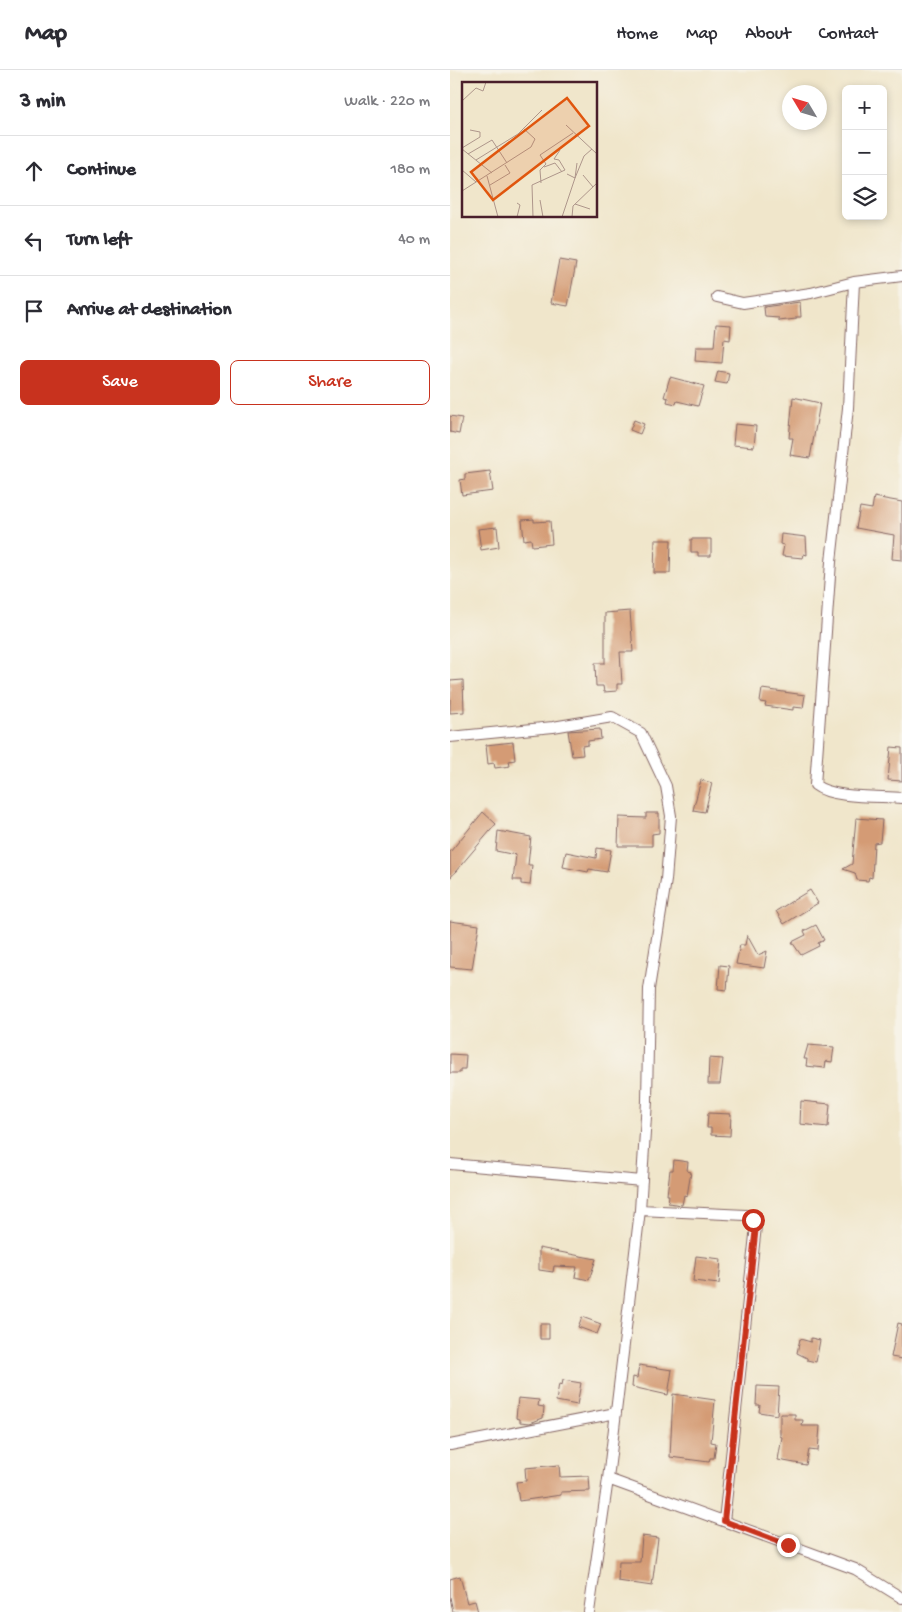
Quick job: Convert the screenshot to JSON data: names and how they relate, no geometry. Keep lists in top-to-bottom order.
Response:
{
  "north": "top left",
  "page": {
    "header": "Map",
    "nav": [
      "Home",
      "Map",
      "About",
      "Contact"
    ],
    "heading": ["3 min", "Walk · 220 m"],
    "map_buttons": ["+", "−"],
    "list": [
      ["Continue", "180 m"],
      ["Turn left", "40 m"],
      "Arrive at destination"
    ],
    "buttons": ["Save", "Share"]
  }
}
